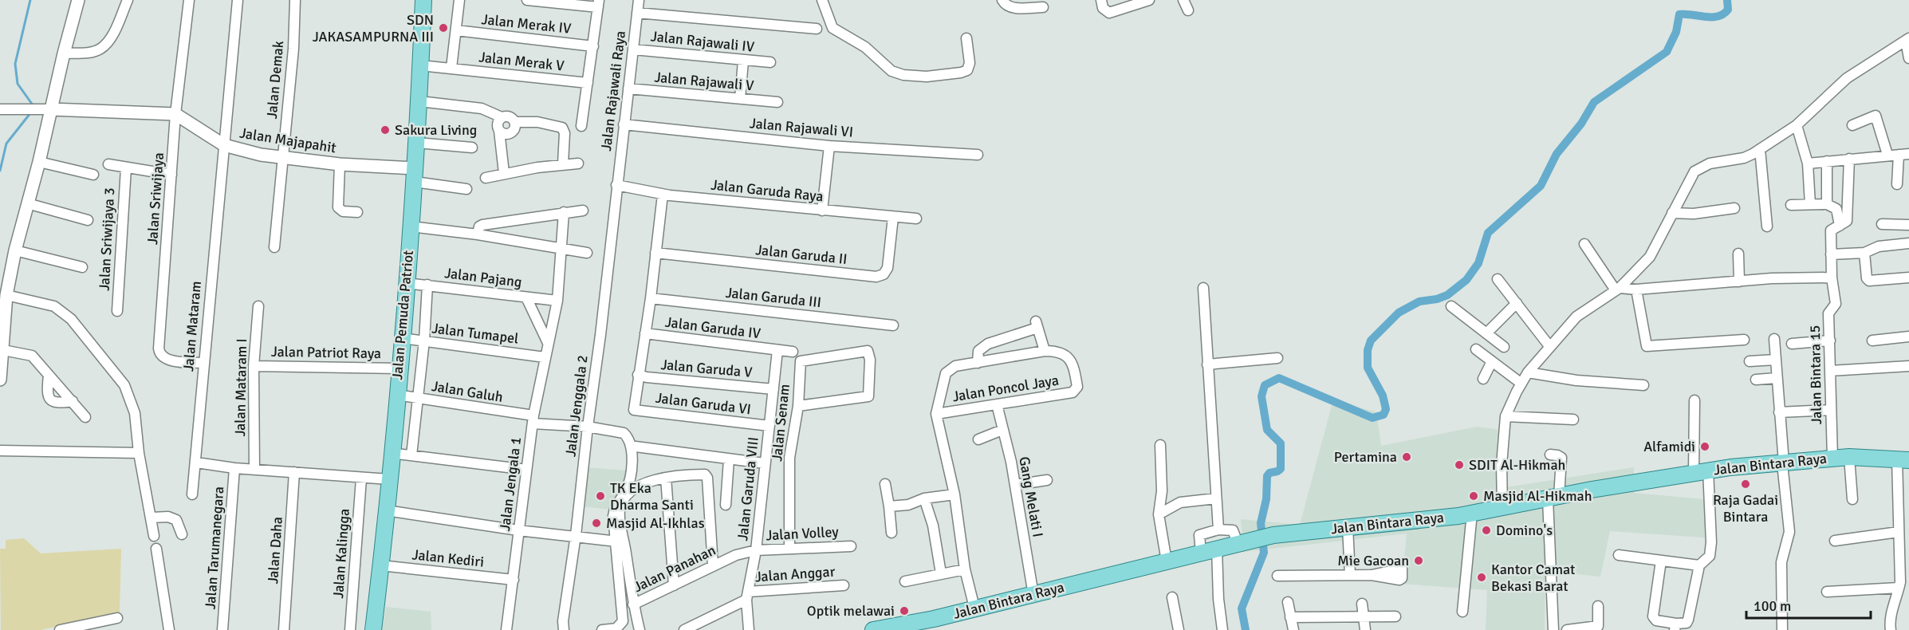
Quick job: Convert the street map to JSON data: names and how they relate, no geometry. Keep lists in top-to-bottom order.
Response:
{
  "streets": {
    "main road": ["Jalan Pemuda Patriot", "Jalan Bintara Raya"],
    "street": [
      "Jalan Merak IV",
      "Jalan Rajawali IV",
      "Jalan Merak V",
      "Jalan Demak",
      "Jalan Rajawali V",
      "Jalan Rajawali Raya",
      "Jalan Rajawali VI",
      "Jalan Majapahit",
      "Jalan Garuda Raya",
      "Jalan Sriwijaya",
      "Jalan Sriwijaya 3",
      "Jalan Garuda II",
      "Jalan Pajang",
      "Jalan Garuda III",
      "Jalan Mataram",
      "Jalan Garuda IV",
      "Jalan Tumapel",
      "Jalan Patriot Raya",
      "Jalan Garuda V",
      "Jalan Bintara 15",
      "Jalan Mataram I",
      "Jalan Poncol Jaya",
      "Jalan Galuh",
      "Jalan Garuda VI",
      "Jalan Jenggala 2",
      "Jalan Senam",
      "Jalan Jengala 1",
      "Jalan Garuda VIII",
      "Gang Melati I",
      "Jalan Volley",
      "Jalan Tarumanegara",
      "Jalan Daha",
      "Jalan Kalingga",
      "Jalan Kediri",
      "Jalan Panahan",
      "Jalan Anggar"
    ]
  },
  "crossings": [
    ["Jalan Rajawali IV", "Jalan Rajawali Raya"],
    ["Jalan Merak V", "Jalan Pemuda Patriot"],
    ["Jalan Demak", "Jalan Majapahit"],
    ["Jalan Rajawali V", "Jalan Rajawali Raya"],
    ["Jalan Rajawali Raya", "Jalan Rajawali VI"],
    ["Jalan Rajawali Raya", "Jalan Garuda Raya"],
    ["Jalan Rajawali Raya", "Jalan Jenggala 2"],
    ["Jalan Majapahit", "Jalan Sriwijaya"],
    ["Jalan Majapahit", "Jalan Pemuda Patriot"],
    ["Jalan Majapahit", "Jalan Mataram"],
    ["Jalan Garuda Raya", "Jalan Garuda II"],
    ["Jalan Garuda Raya", "Jalan Jenggala 2"],
    ["Jalan Sriwijaya", "Jalan Mataram"],
    ["Jalan Pajang", "Jalan Pemuda Patriot"],
    ["Jalan Pajang", "Jalan Jengala 1"],
    ["Jalan Pemuda Patriot", "Jalan Tumapel"],
    ["Jalan Pemuda Patriot", "Jalan Patriot Raya"],
    ["Jalan Pemuda Patriot", "Jalan Galuh"],
    ["Jalan Pemuda Patriot", "Jalan Kediri"],
    ["Jalan Garuda IV", "Jalan Garuda VIII"],
    ["Jalan Tumapel", "Jalan Jengala 1"],
    ["Jalan Patriot Raya", "Jalan Mataram I"],
    ["Jalan Garuda V", "Jalan Garuda VI"],
    ["Jalan Garuda V", "Jalan Garuda VIII"],
    ["Jalan Bintara 15", "Jalan Bintara Raya"],
    ["Jalan Poncol Jaya", "Jalan Bintara Raya"],
    ["Jalan Poncol Jaya", "Gang Melati I"],
    ["Jalan Galuh", "Jalan Jenggala 2"],
    ["Jalan Galuh", "Jalan Jengala 1"],
    ["Jalan Garuda VI", "Jalan Garuda VIII"],
    ["Jalan Senam", "Jalan Volley"],
    ["Jalan Bintara Raya", "Gang Melati I"],
    ["Jalan Jengala 1", "Jalan Kediri"],
    ["Jalan Garuda VIII", "Jalan Volley"],
    ["Jalan Garuda VIII", "Jalan Panahan"],
    ["Jalan Garuda VIII", "Jalan Anggar"],
    ["Jalan Volley", "Jalan Panahan"]
  ],
  "places": [
    "SDN JAKASAMPURNA III",
    "Sakura Living",
    "Alfamidi",
    "Pertamina",
    "SDIT Al-Hikmah",
    "Raja Gadai Bintara",
    "TK Eka Dharma Santi",
    "Masjid Al-Hikmah",
    "Masjid Al-Ikhlas",
    "Domino's",
    "Mie Gacoan",
    "Kantor Camat Bekasi Barat",
    "Optik melawai"
  ],
  "scale_bar": "100 m"
}
